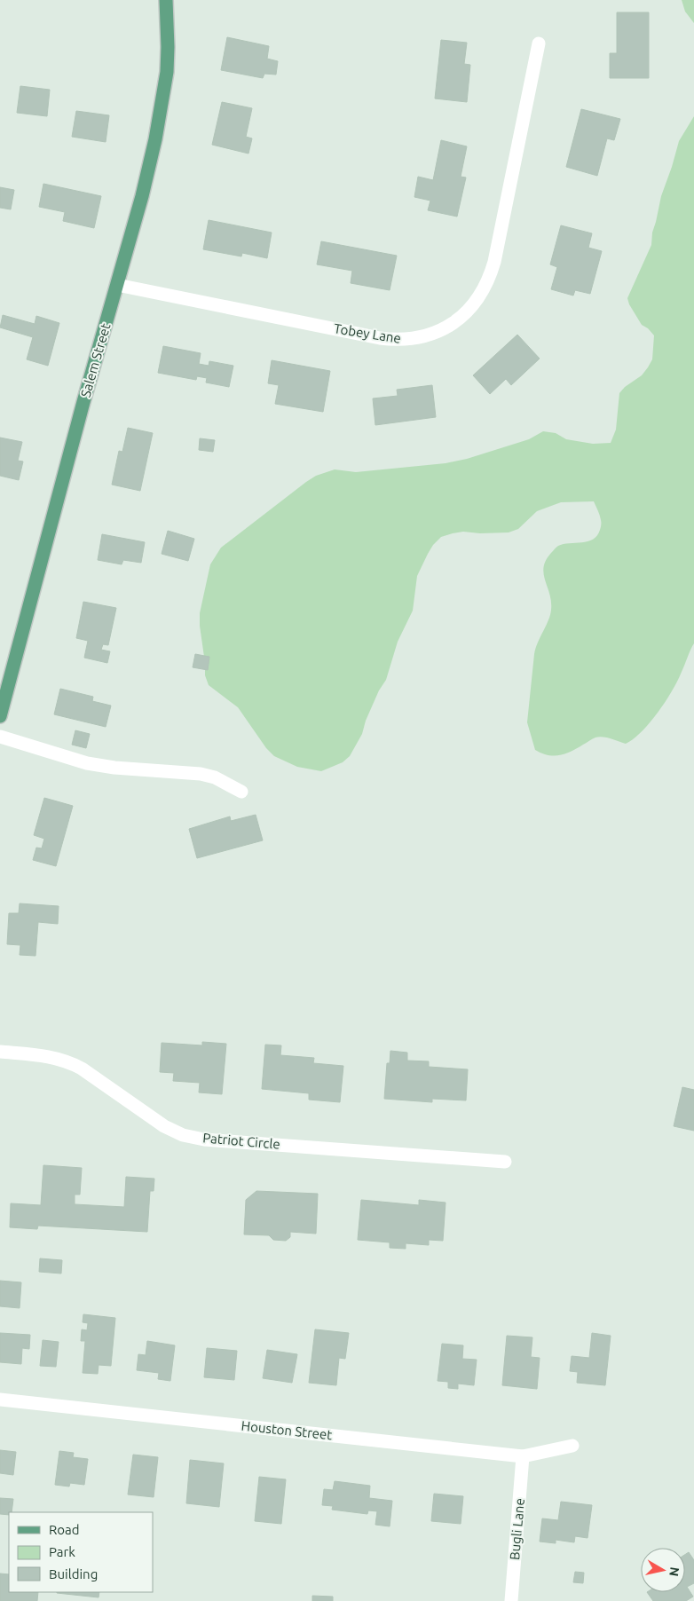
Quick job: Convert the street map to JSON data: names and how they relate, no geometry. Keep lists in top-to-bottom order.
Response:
{
  "streets": {
    "main road": ["Salem Street"],
    "street": [
      "Tobey Lane",
      "Patriot Circle",
      "Houston Street",
      "Bugli Lane"
    ]
  },
  "crossings": [
    ["Tobey Lane", "Salem Street"],
    ["Houston Street", "Bugli Lane"]
  ],
  "legend": ["Road", "Park", "Building"],
  "north": "right"
}
